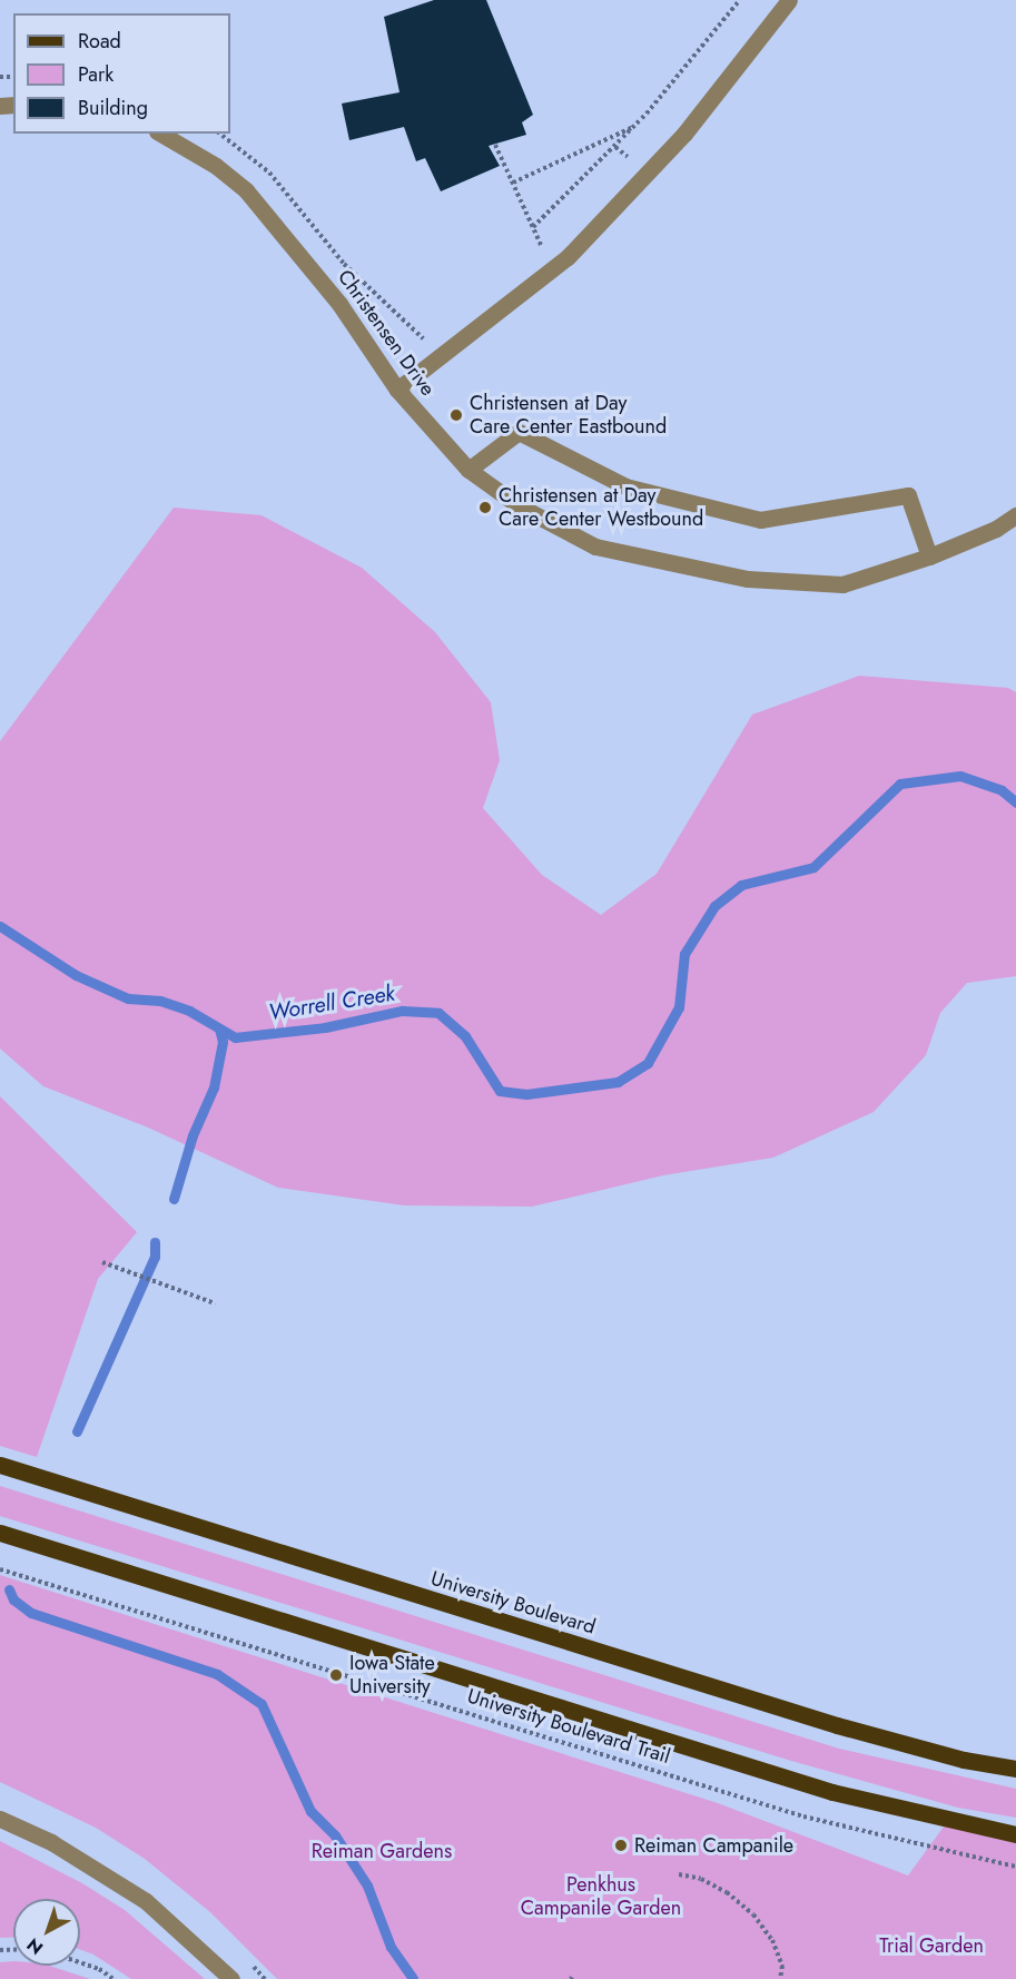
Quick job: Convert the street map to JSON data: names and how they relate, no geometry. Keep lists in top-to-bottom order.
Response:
{
  "streets": {
    "main road": ["University Boulevard"],
    "street": ["Christensen Drive"],
    "path": ["University Boulevard Trail"]
  },
  "water": ["Worrell Creek"],
  "parks": ["Reiman Gardens", "Penkhus Campanile Garden", "Trial Garden"],
  "places": [
    "Christensen at Day Care Center Eastbound",
    "Christensen at Day Care Center Westbound",
    "Iowa State University",
    "Reiman Campanile"
  ],
  "legend": ["Road", "Park", "Building"],
  "north": "bottom left"
}
